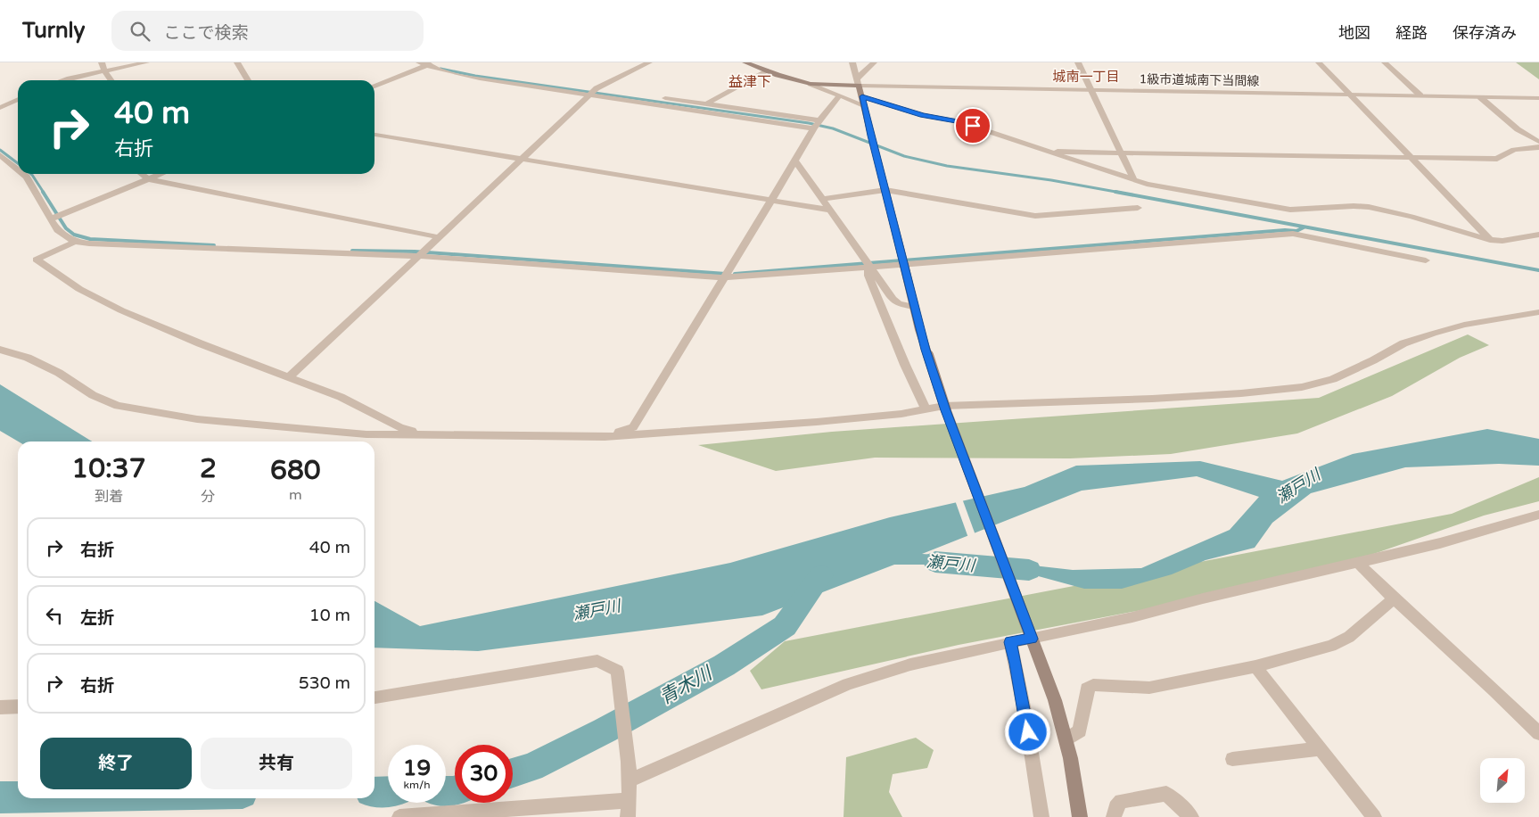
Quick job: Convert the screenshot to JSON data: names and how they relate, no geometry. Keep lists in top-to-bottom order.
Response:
{
  "streets": {
    "street": ["1級市道城南下当間線"]
  },
  "districts": ["城南一丁目", "益津下"],
  "water": ["瀬戸川", "青木川"],
  "north": "top right",
  "page": {
    "header": "Turnly",
    "search": "ここで検索",
    "nav": ["地図", "経路", "保存済み"],
    "turn": ["40 m", "右折"],
    "eta": [
      "10:37",
      "到着",
      "2",
      "分",
      "680",
      "m"
    ],
    "list": [
      {
        "name": "右折",
        "value": "40 m"
      },
      {
        "name": "左折",
        "value": "10 m"
      },
      {
        "name": "右折",
        "value": "530 m"
      }
    ],
    "buttons": ["終了", "共有"],
    "speed": "19 km/h",
    "limit": "30"
  }
}
